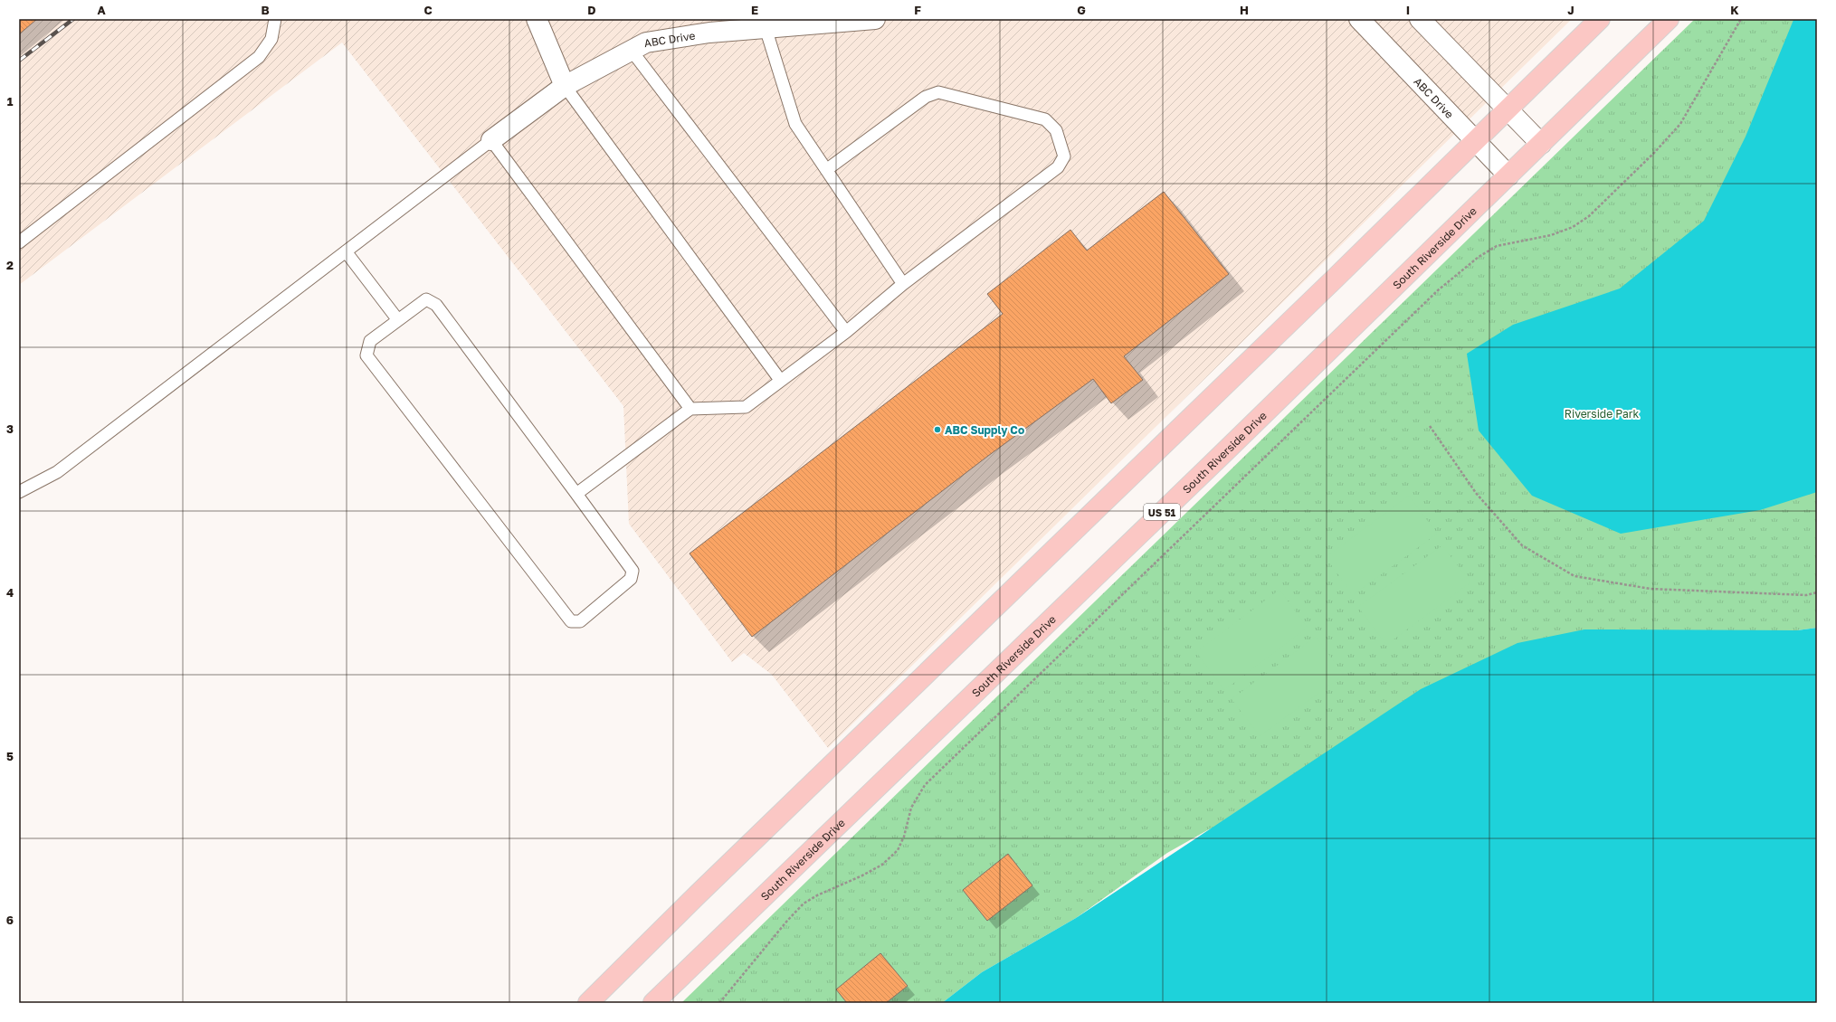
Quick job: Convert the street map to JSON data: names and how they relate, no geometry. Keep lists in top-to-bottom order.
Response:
{
  "streets": {
    "main road": ["South Riverside Drive", "US 51"],
    "street": ["ABC Drive"]
  },
  "crossings": [
    ["ABC Drive", "South Riverside Drive"]
  ],
  "parks": ["Riverside Park"],
  "places": ["ABC Supply Co"],
  "grid": {
    "columns": [
      "A",
      "B",
      "C",
      "D",
      "E",
      "F",
      "G",
      "H",
      "I",
      "J",
      "K"
    ],
    "rows": [
      "1",
      "2",
      "3",
      "4",
      "5",
      "6"
    ]
  }
}
